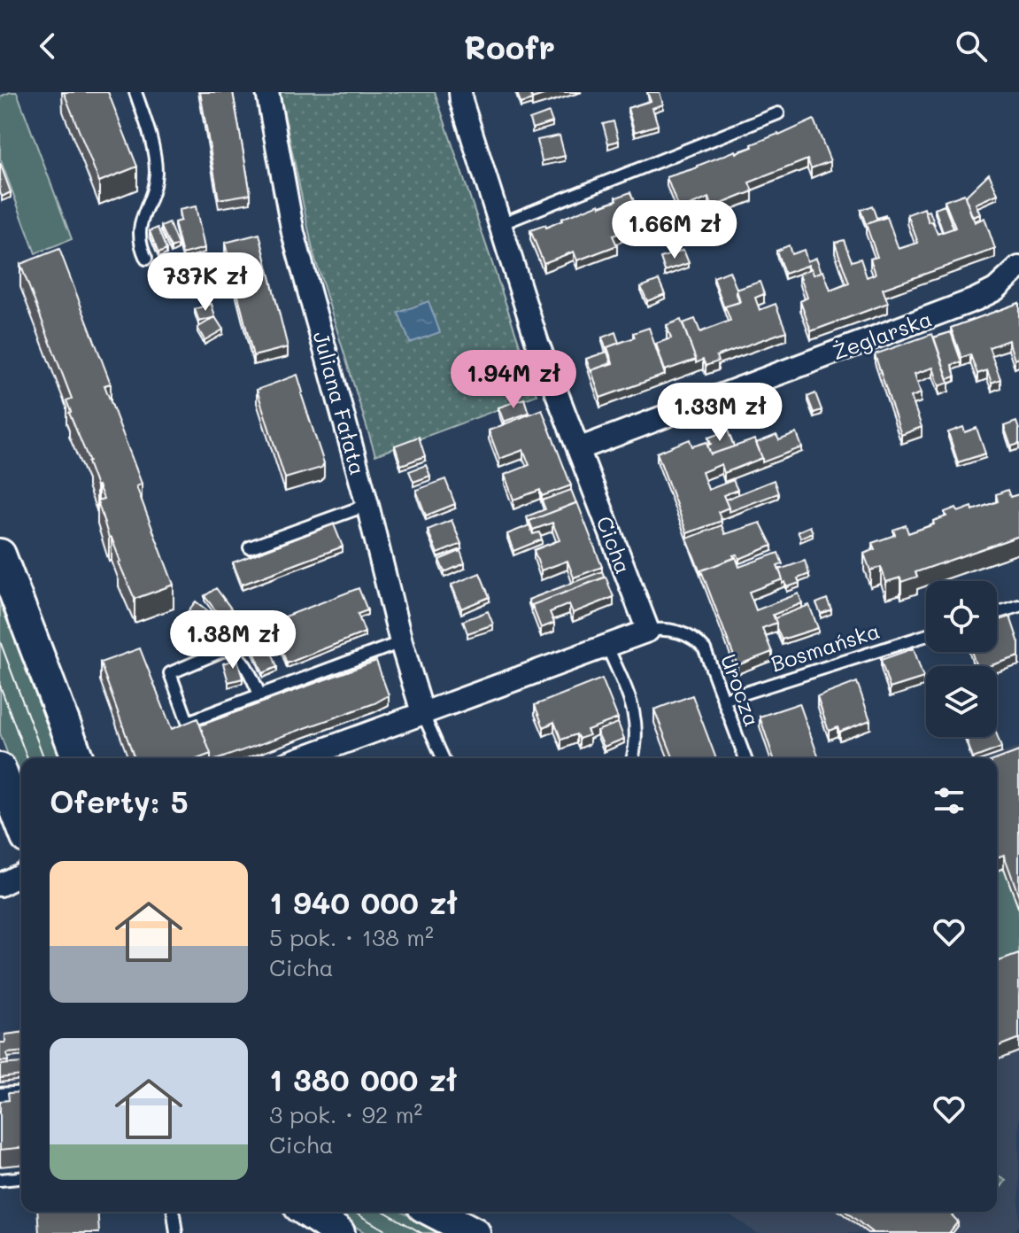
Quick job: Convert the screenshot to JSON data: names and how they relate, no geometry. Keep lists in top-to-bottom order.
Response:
{
  "streets": {
    "street": ["Żeglarska", "Juliana Fałata", "Cicha"],
    "lane": ["Bosmańska", "Urocza"]
  },
  "crossings": [
    ["Żeglarska", "Cicha"],
    ["Cicha", "Urocza"],
    ["Bosmańska", "Urocza"]
  ],
  "page": {
    "header": "Roofr",
    "price": [
      "1.66M zł",
      "737K zł",
      "1.94M zł",
      "1.33M zł",
      "1.38M zł"
    ],
    "heading": "Oferty: 5",
    "list": [
      {
        "name": "1 940 000 zł",
        "note": "5 pok. · 138 m² · Cicha"
      },
      {
        "name": "1 380 000 zł",
        "note": "3 pok. · 92 m² · Cicha"
      }
    ]
  }
}
